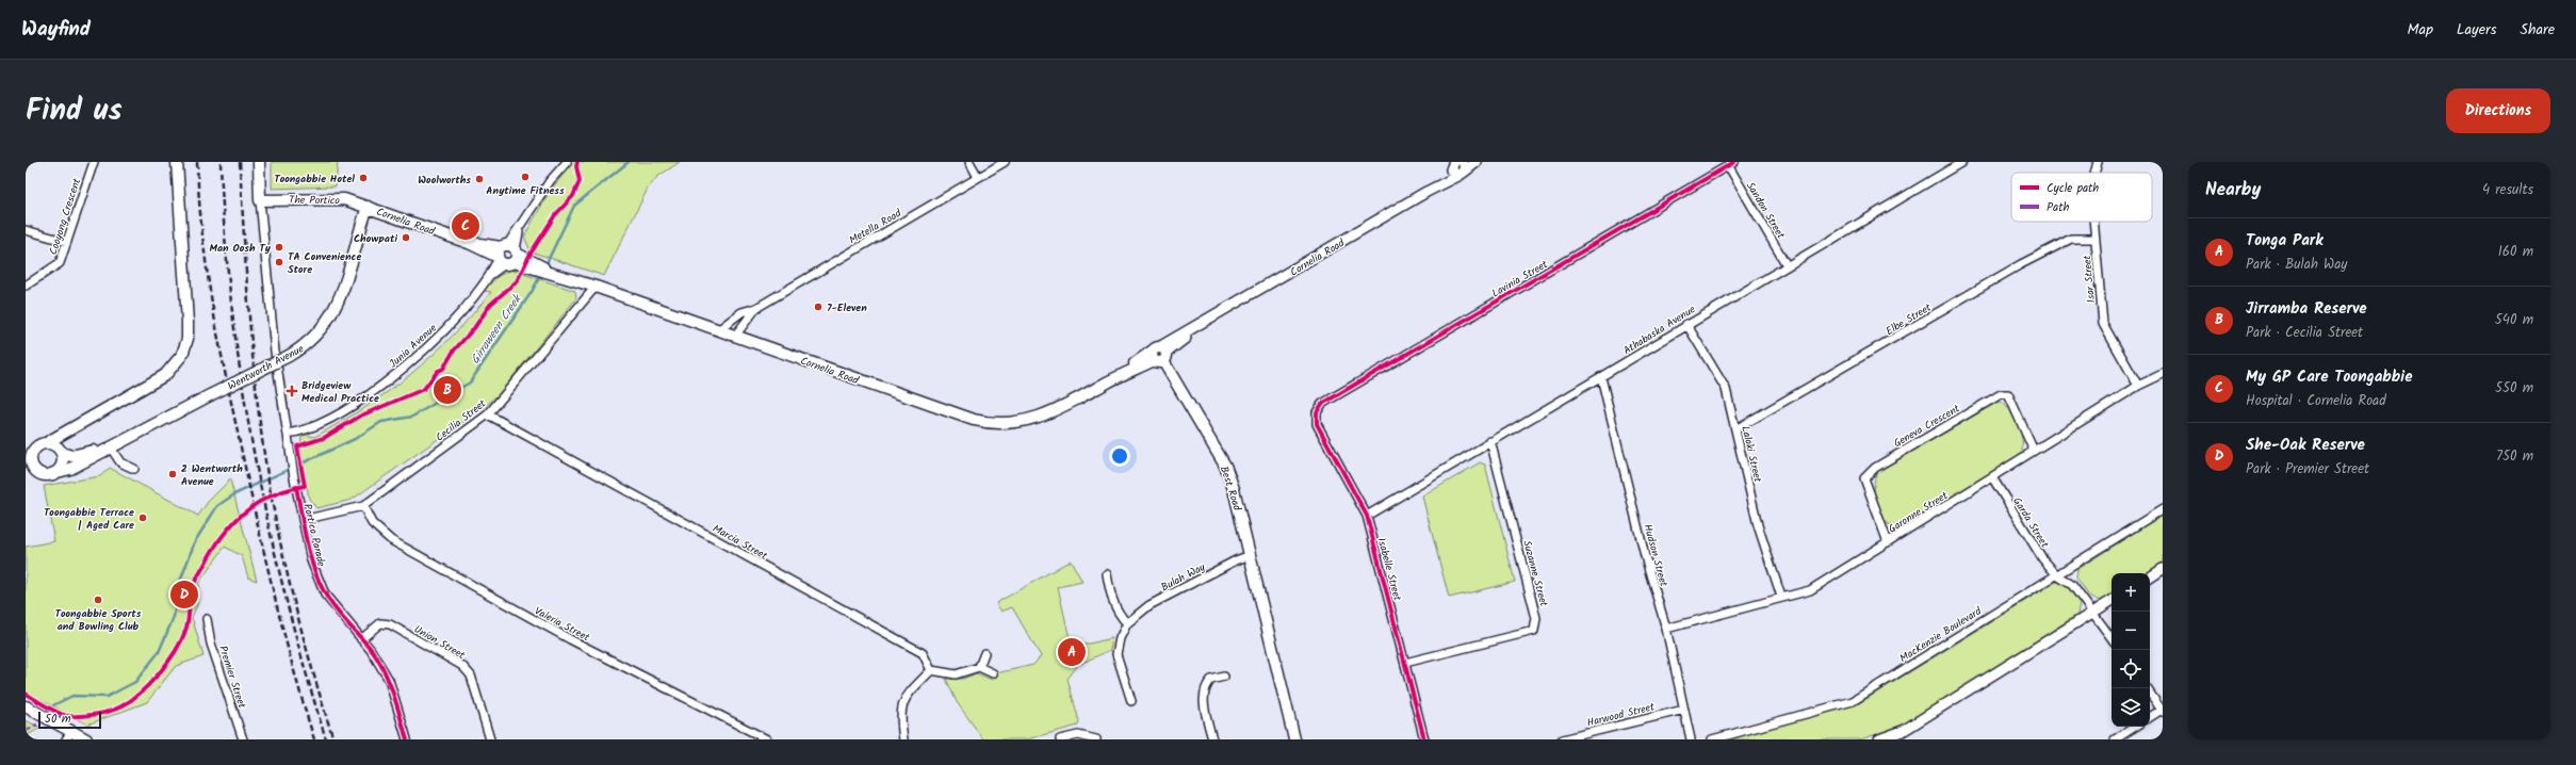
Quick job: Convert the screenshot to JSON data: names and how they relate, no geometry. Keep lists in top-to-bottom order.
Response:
{
  "streets": {
    "main road": [
      "The Portico",
      "Cornelia Road",
      "Wentworth Avenue",
      "Best Road",
      "Portico Parade"
    ],
    "street": [
      "Sandon Street",
      "Cooyong Crescent",
      "Metella Road",
      "Lavinia Street",
      "Isar Street",
      "Elbe Street",
      "Athabaska Avenue",
      "Junia Avenue",
      "Cecilia Street",
      "Geneva Crescent",
      "Laloki Street",
      "Garonne Street",
      "Garda Street",
      "Marcia Street",
      "Hudson Street",
      "Isabelle Street",
      "Suzanne Street",
      "Bulah Way",
      "Valeria Street",
      "MacKenzie Boulevard",
      "Union Street",
      "Premier Street",
      "Harwood Street"
    ]
  },
  "crossings": [
    ["The Portico", "Cornelia Road"],
    ["The Portico", "Wentworth Avenue"],
    ["The Portico", "Portico Parade"],
    ["Sandon Street", "Lavinia Street"],
    ["Sandon Street", "Athabaska Avenue"],
    ["Cornelia Road", "Metella Road"],
    ["Cornelia Road", "Junia Avenue"],
    ["Cornelia Road", "Wentworth Avenue"],
    ["Cornelia Road", "Cecilia Street"],
    ["Cornelia Road", "Best Road"],
    ["Lavinia Street", "Isabelle Street"],
    ["Isar Street", "Elbe Street"],
    ["Isar Street", "Garonne Street"],
    ["Elbe Street", "Laloki Street"],
    ["Athabaska Avenue", "Laloki Street"],
    ["Athabaska Avenue", "Hudson Street"],
    ["Athabaska Avenue", "Isabelle Street"],
    ["Athabaska Avenue", "Suzanne Street"],
    ["Junia Avenue", "Portico Parade"],
    ["Cecilia Street", "Portico Parade"],
    ["Cecilia Street", "Marcia Street"],
    ["Cecilia Street", "Valeria Street"],
    ["Geneva Crescent", "Garonne Street"],
    ["Laloki Street", "Garonne Street"],
    ["Best Road", "Bulah Way"],
    ["Garonne Street", "Garda Street"],
    ["Garonne Street", "Hudson Street"],
    ["Garda Street", "MacKenzie Boulevard"],
    ["Portico Parade", "Union Street"],
    ["Hudson Street", "Harwood Street"],
    ["Isabelle Street", "Suzanne Street"]
  ],
  "water": ["Girraween Creek"],
  "places": {
    "other": [
      "Anytime Fitness",
      "Toongabbie Hotel",
      "Woolworths",
      "Chowpati",
      "Man Oosh Ty",
      "TA Convenience Store",
      "7-Eleven",
      "2 Wentworth Avenue",
      "Toongabbie Terrace | Aged Care",
      "Toongabbie Sports and Bowling Club"
    ],
    "health": ["Bridgeview Medical Practice"]
  },
  "legend": ["Cycle path", "Path"],
  "scale_bar": "50 m",
  "page": {
    "header": "Wayfind",
    "nav": ["Map", "Layers", "Share"],
    "title": "Find us",
    "buttons": "Directions",
    "heading": ["Nearby", "4 results"],
    "pins": [
      "C",
      "B",
      "D",
      "A"
    ],
    "list": [
      {
        "mark": "A",
        "name": "Tonga Park",
        "note": "Park · Bulah Way",
        "value": "160 m"
      },
      {
        "mark": "B",
        "name": "Jirramba Reserve",
        "note": "Park · Cecilia Street",
        "value": "540 m"
      },
      {
        "mark": "C",
        "name": "My GP Care Toongabbie",
        "note": "Hospital · Cornelia Road",
        "value": "550 m"
      },
      {
        "mark": "D",
        "name": "She-Oak Reserve",
        "note": "Park · Premier Street",
        "value": "750 m"
      }
    ],
    "map_buttons": ["+", "−"],
    "scale": "50 m"
  }
}
